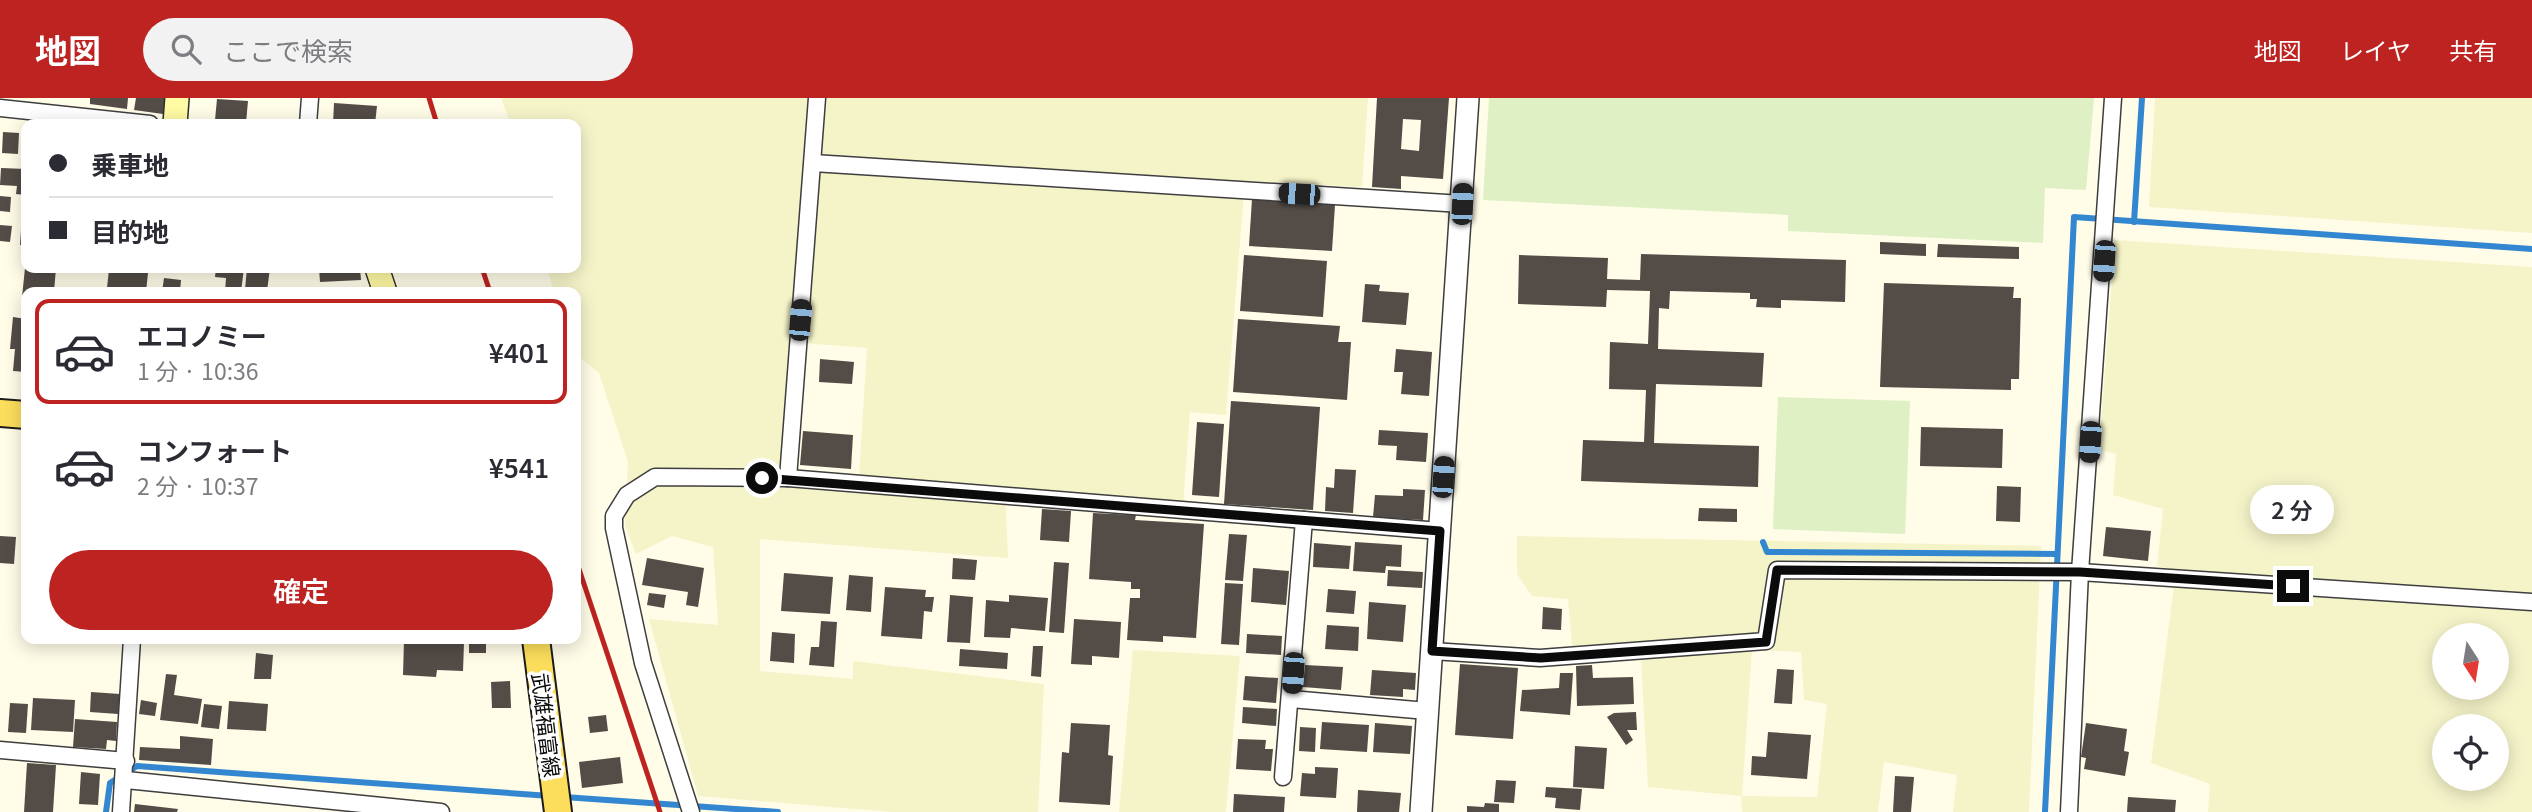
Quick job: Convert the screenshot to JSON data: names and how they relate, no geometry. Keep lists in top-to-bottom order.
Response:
{
  "streets": {
    "main road": ["武雄福富線"]
  },
  "north": "bottom",
  "page": {
    "header": "地図",
    "search": "ここで検索",
    "nav": ["地図", "レイヤ", "共有"],
    "banner": ["乗車地", "目的地"],
    "list": [
      {
        "name": "エコノミー",
        "note": "1 分 · 10:36",
        "value": "¥401"
      },
      {
        "name": "コンフォート",
        "note": "2 分 · 10:37",
        "value": "¥541"
      }
    ],
    "bubble": "2 分",
    "buttons": "確定"
  }
}
